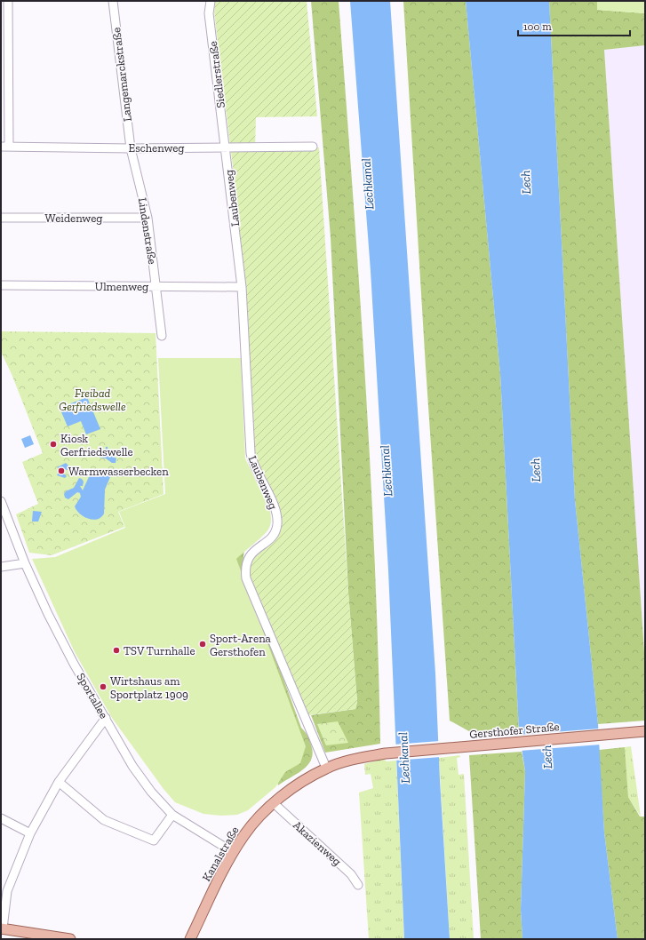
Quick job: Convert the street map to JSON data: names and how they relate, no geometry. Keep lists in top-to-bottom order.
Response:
{
  "streets": {
    "main road": ["Gersthofer Straße", "Kanalstraße"],
    "street": [
      "Langemarckstraße",
      "Siedlerstraße",
      "Eschenweg",
      "Laubenweg",
      "Weidenweg",
      "Lindenstraße",
      "Ulmenweg",
      "Sportallee",
      "Akazienweg"
    ]
  },
  "crossings": [
    ["Langemarckstraße", "Eschenweg"],
    ["Langemarckstraße", "Lindenstraße"],
    ["Siedlerstraße", "Eschenweg"],
    ["Siedlerstraße", "Laubenweg"],
    ["Eschenweg", "Laubenweg"],
    ["Eschenweg", "Lindenstraße"],
    ["Laubenweg", "Ulmenweg"],
    ["Laubenweg", "Kanalstraße"],
    ["Weidenweg", "Lindenstraße"],
    ["Lindenstraße", "Ulmenweg"],
    ["Sportallee", "Kanalstraße"],
    ["Gersthofer Straße", "Kanalstraße"],
    ["Akazienweg", "Kanalstraße"]
  ],
  "water": ["Lech", "Lechkanal"],
  "parks": ["Freibad Gerfriedswelle"],
  "places": [
    "Kiosk Gerfriedswelle",
    "Warmwasserbecken",
    "Sport-Arena Gersthofen",
    "TSV Turnhalle",
    "Wirtshaus am Sportplatz 1909"
  ],
  "scale_bar": "100 m"
}
